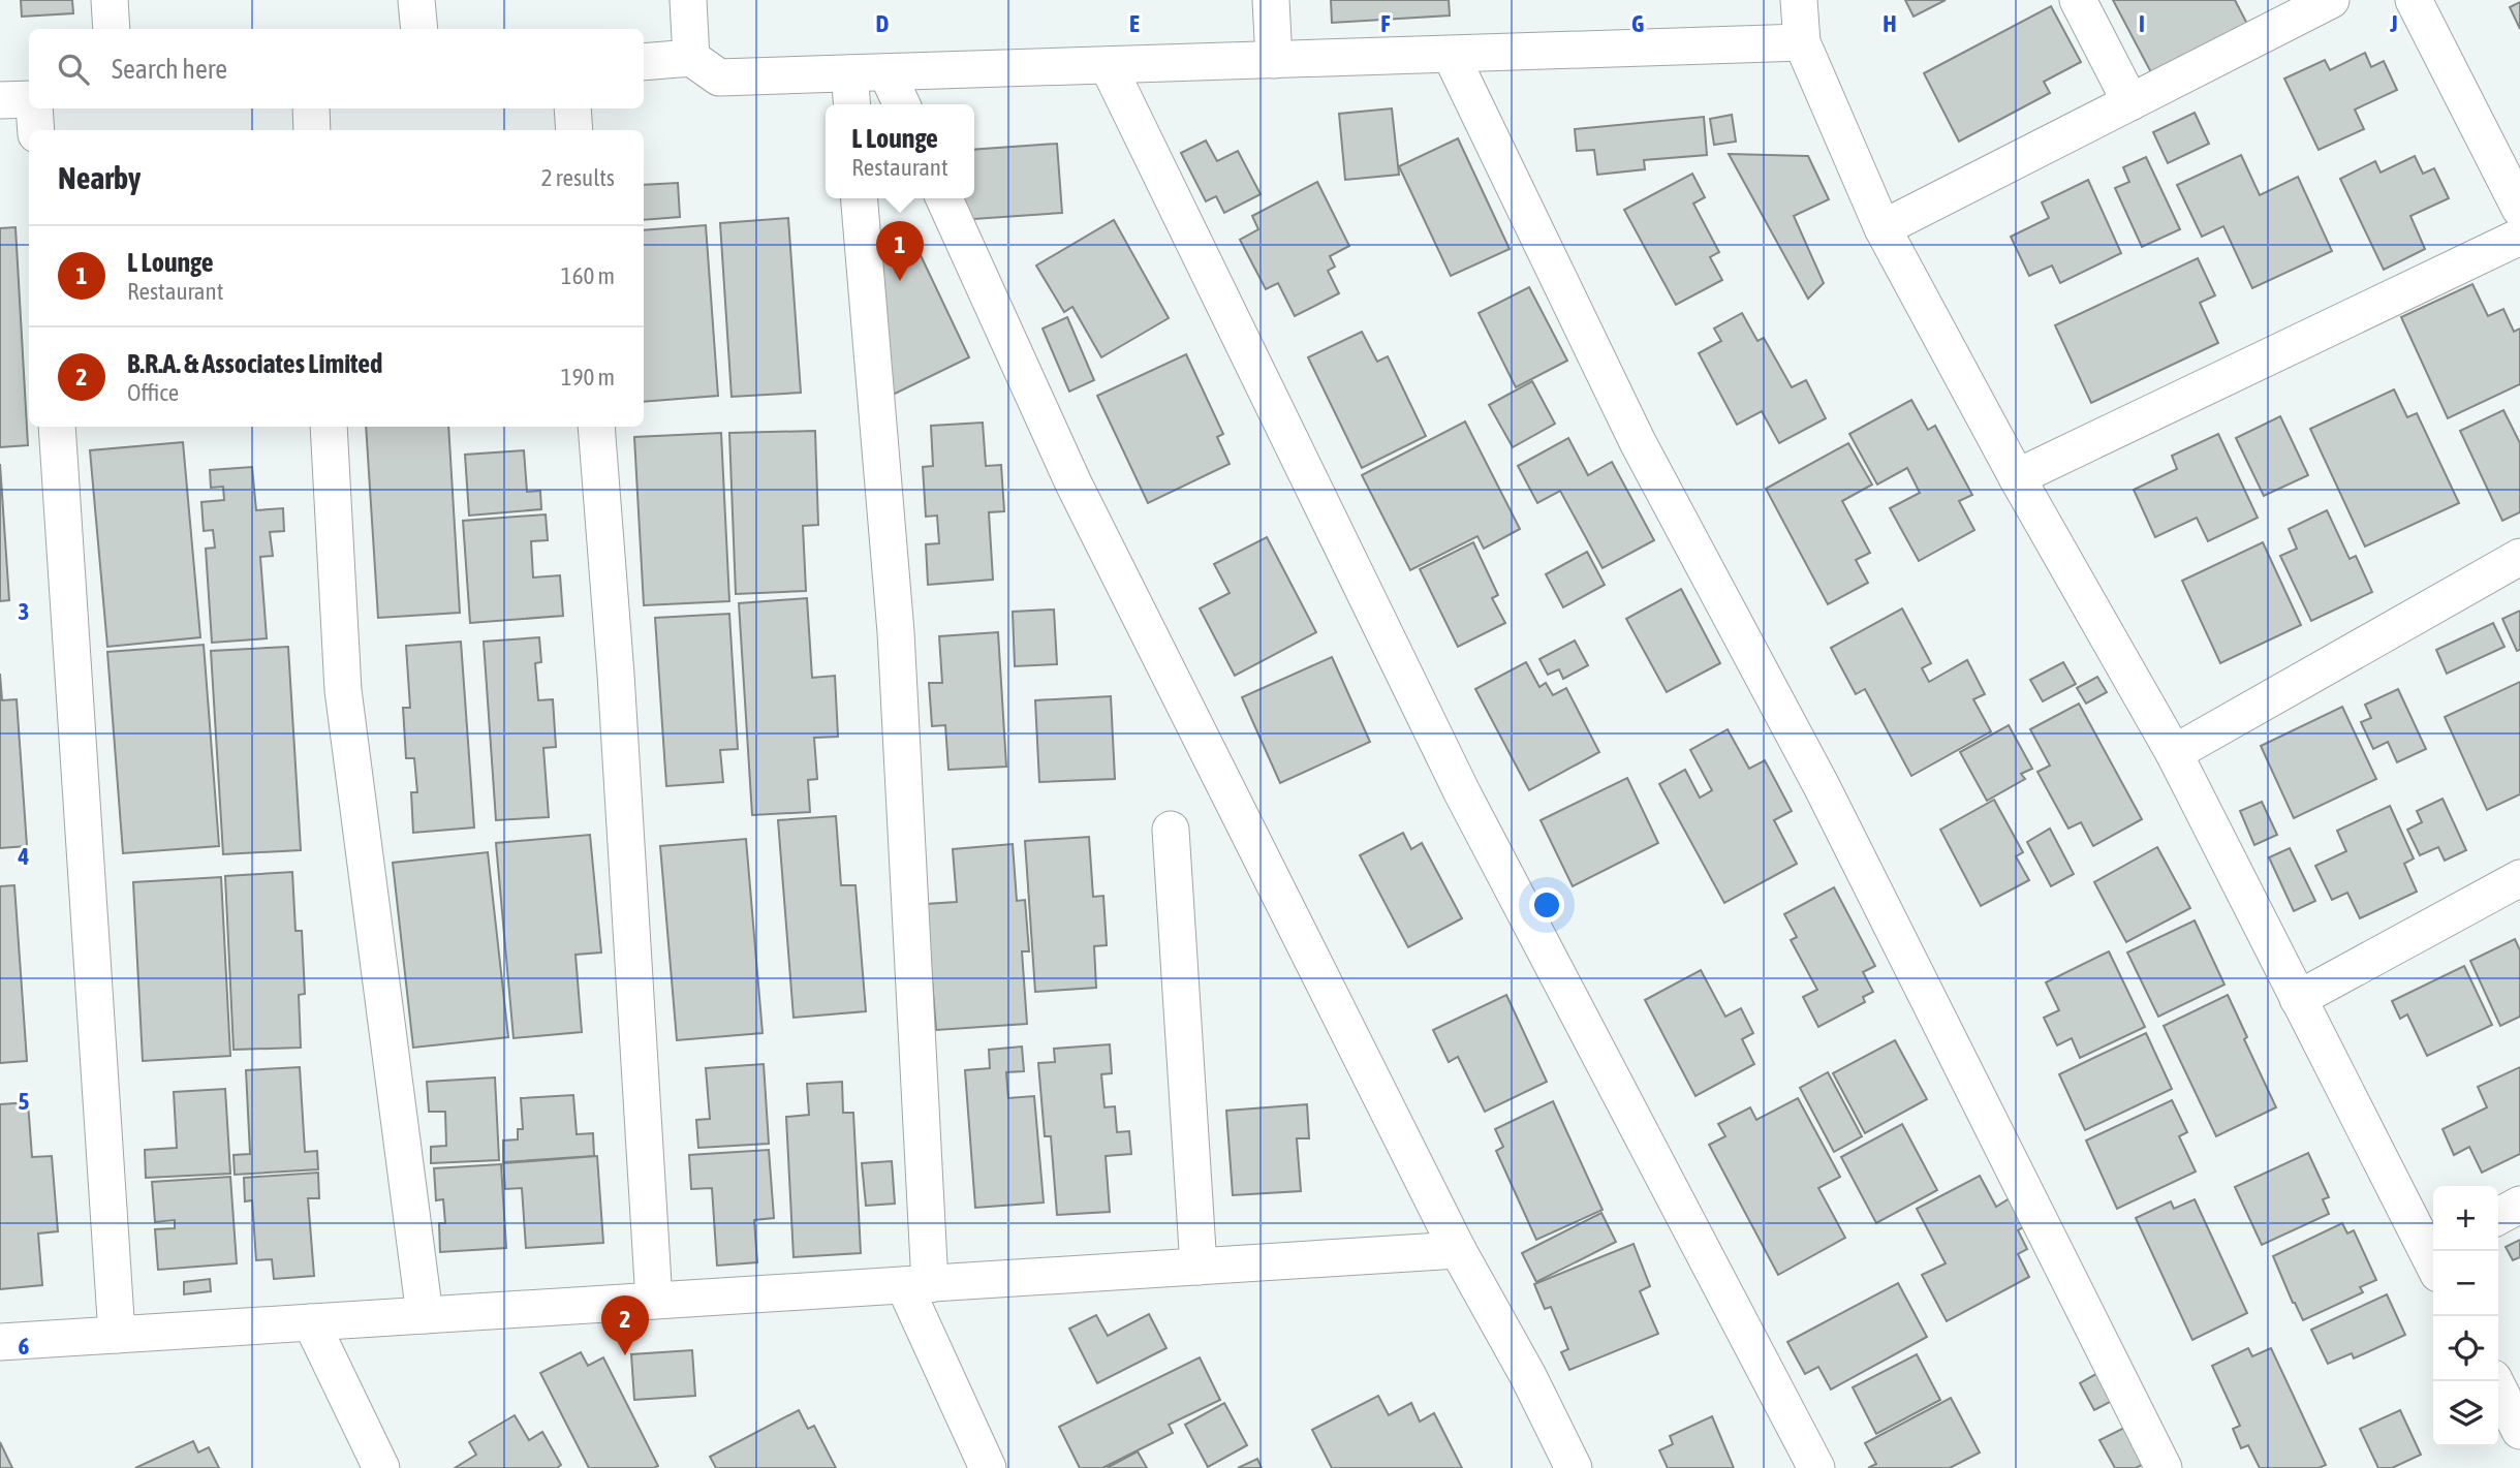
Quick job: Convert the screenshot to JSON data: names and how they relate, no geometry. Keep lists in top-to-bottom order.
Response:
{
  "page": {
    "search": "Search here",
    "popup": ["L Lounge", "Restaurant"],
    "heading": ["Nearby", "2 results"],
    "pins": ["1", "2"],
    "list": [
      {
        "mark": "1",
        "name": "L Lounge",
        "note": "Restaurant",
        "value": "160 m"
      },
      {
        "mark": "2",
        "name": "B.R.A. & Associates Limited",
        "note": "Office",
        "value": "190 m"
      }
    ],
    "map_buttons": ["+", "−"]
  },
  "grid": {
    "columns": [
      "D",
      "E",
      "F",
      "G",
      "H",
      "I",
      "J"
    ],
    "rows": [
      "3",
      "4",
      "5",
      "6"
    ]
  }
}
